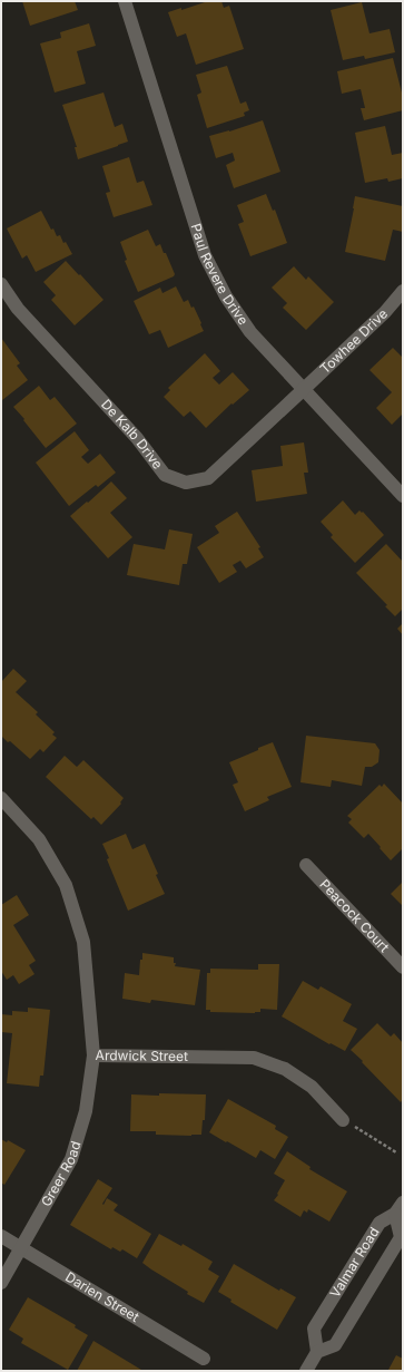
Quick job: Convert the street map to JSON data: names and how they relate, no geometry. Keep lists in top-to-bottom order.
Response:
{
  "streets": {
    "street": [
      "Paul Revere Drive",
      "Towhee Drive",
      "De Kalb Drive",
      "Peacock Court",
      "Ardwick Street",
      "Greer Road",
      "Valmar Road",
      "Darien Street"
    ]
  },
  "crossings": [
    ["Paul Revere Drive", "Towhee Drive"],
    ["Paul Revere Drive", "De Kalb Drive"],
    ["Towhee Drive", "De Kalb Drive"],
    ["Ardwick Street", "Greer Road"],
    ["Greer Road", "Darien Street"]
  ]
}
